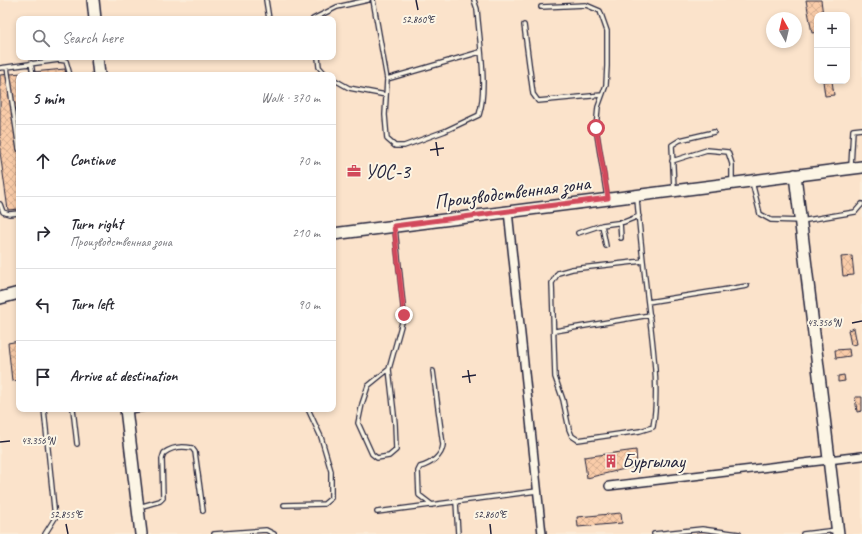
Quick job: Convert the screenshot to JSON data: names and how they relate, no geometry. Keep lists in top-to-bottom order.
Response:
{
  "streets": {
    "main road": ["Производственная зона"]
  },
  "places": {
    "office": ["УОС-3"],
    "building": ["Бургылау"]
  },
  "north": "top",
  "page": {
    "map_buttons": ["+", "−"],
    "search": "Search here",
    "heading": ["5 min", "Walk · 370 m"],
    "list": [
      ["Continue", "70 m"],
      ["Turn right", "Производственная зона", "210 m"],
      ["Turn left", "90 m"],
      "Arrive at destination"
    ]
  },
  "coordinates": ["52.860°E", "43.356°N", "52.855°E"]
}
